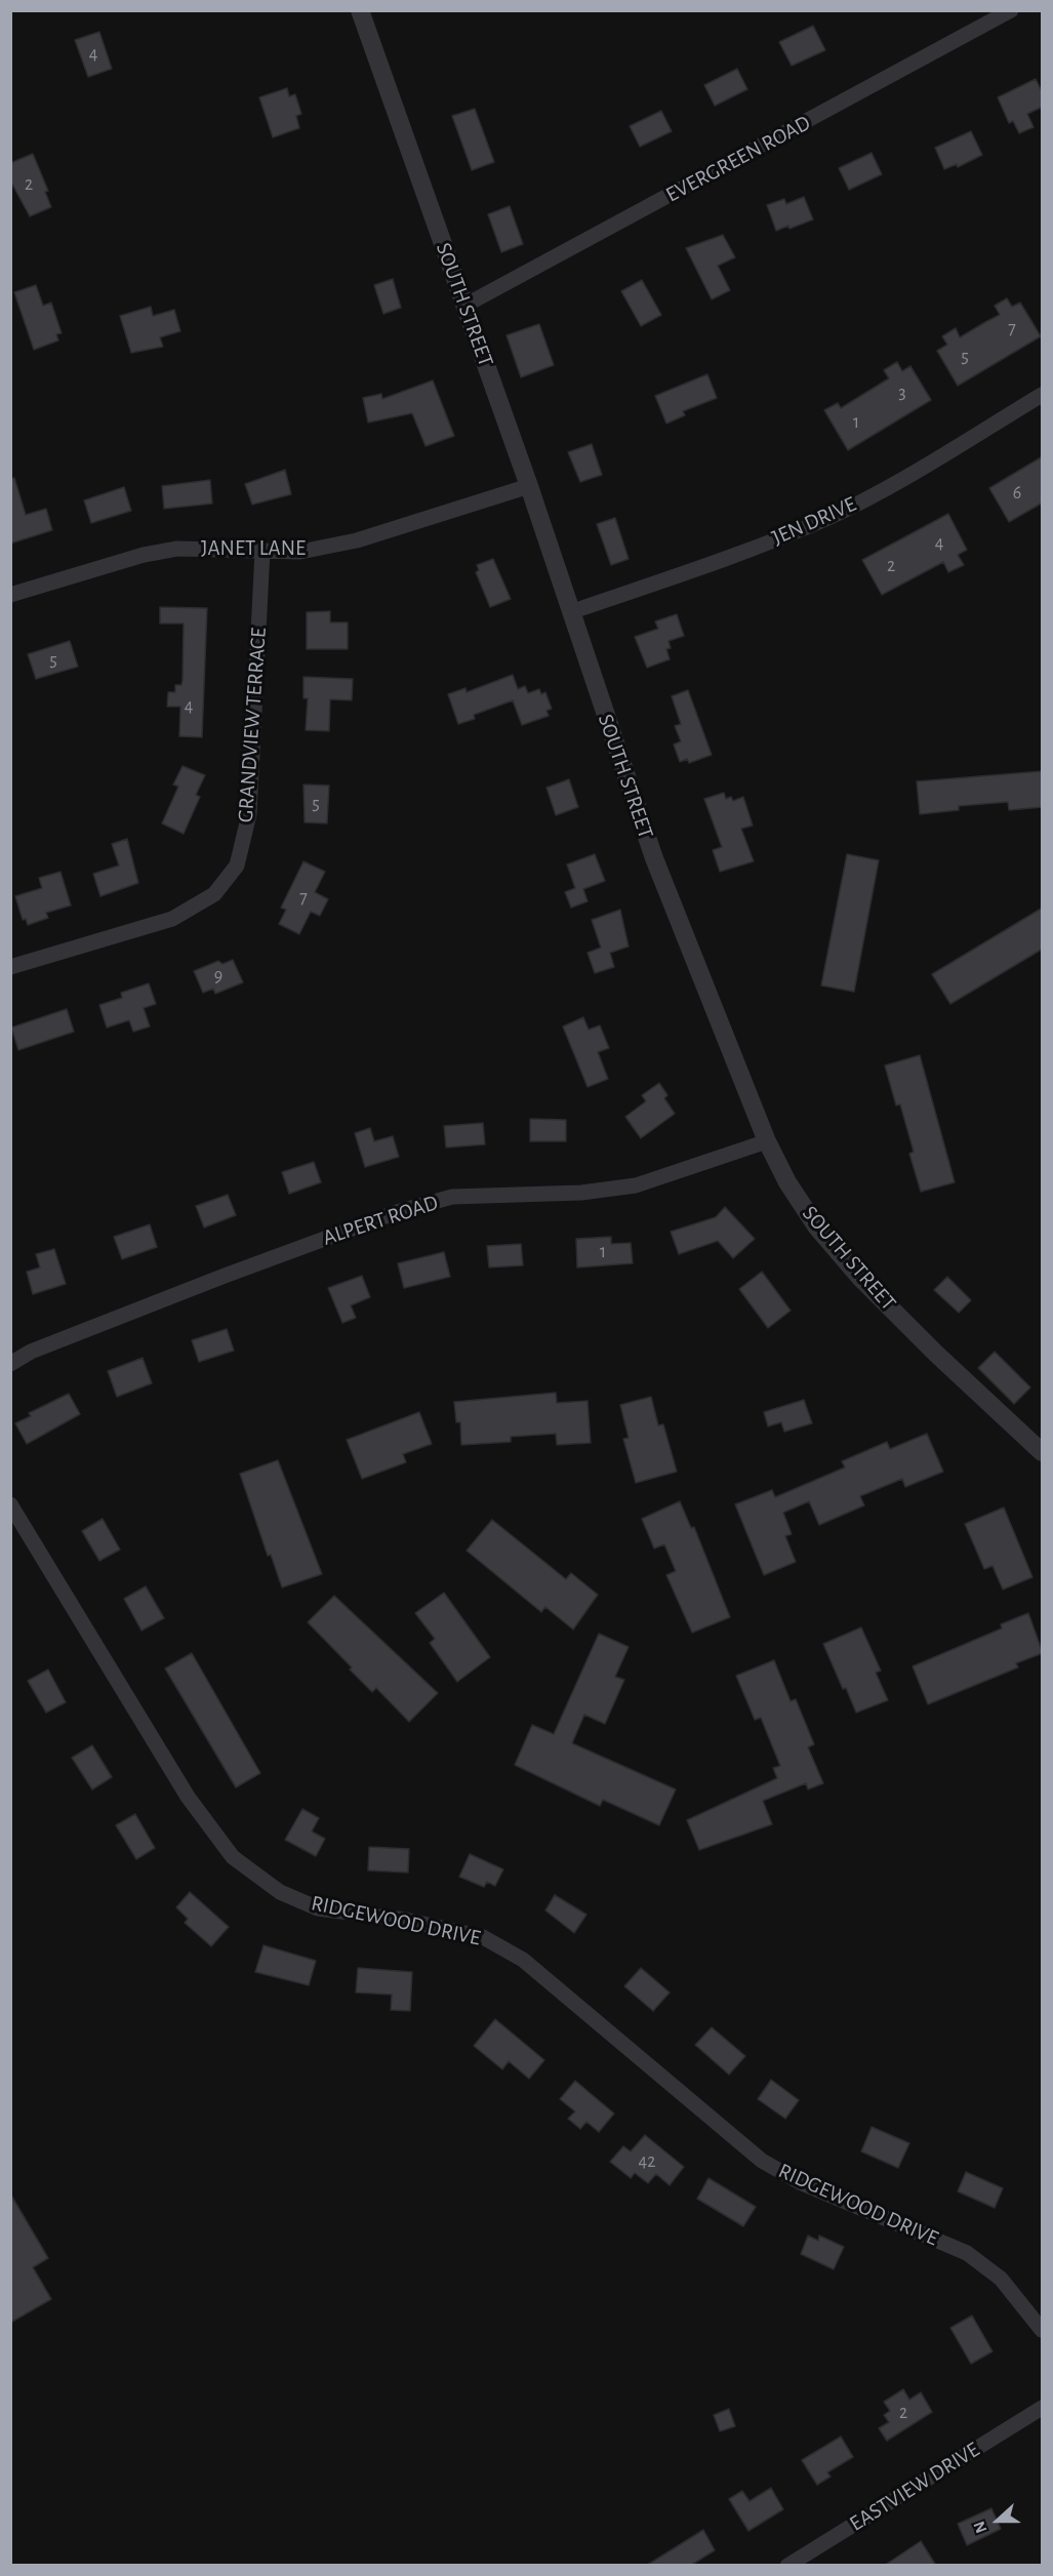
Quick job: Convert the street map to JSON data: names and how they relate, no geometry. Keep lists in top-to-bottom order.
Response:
{
  "streets": {
    "street": [
      "EVERGREEN ROAD",
      "SOUTH STREET",
      "JEN DRIVE",
      "JANET LANE",
      "GRANDVIEW TERRACE",
      "ALPERT ROAD",
      "RIDGEWOOD DRIVE",
      "EASTVIEW DRIVE"
    ]
  },
  "crossings": [
    ["EVERGREEN ROAD", "SOUTH STREET"],
    ["SOUTH STREET", "JEN DRIVE"],
    ["SOUTH STREET", "JANET LANE"],
    ["SOUTH STREET", "ALPERT ROAD"],
    ["JANET LANE", "GRANDVIEW TERRACE"]
  ],
  "house_numbers": [
    "4",
    "2",
    "7",
    "5",
    "3",
    "1",
    "6",
    "4",
    "2",
    "5",
    "4",
    "5",
    "7",
    "9",
    "1",
    "42",
    "2"
  ],
  "north": "left"
}
